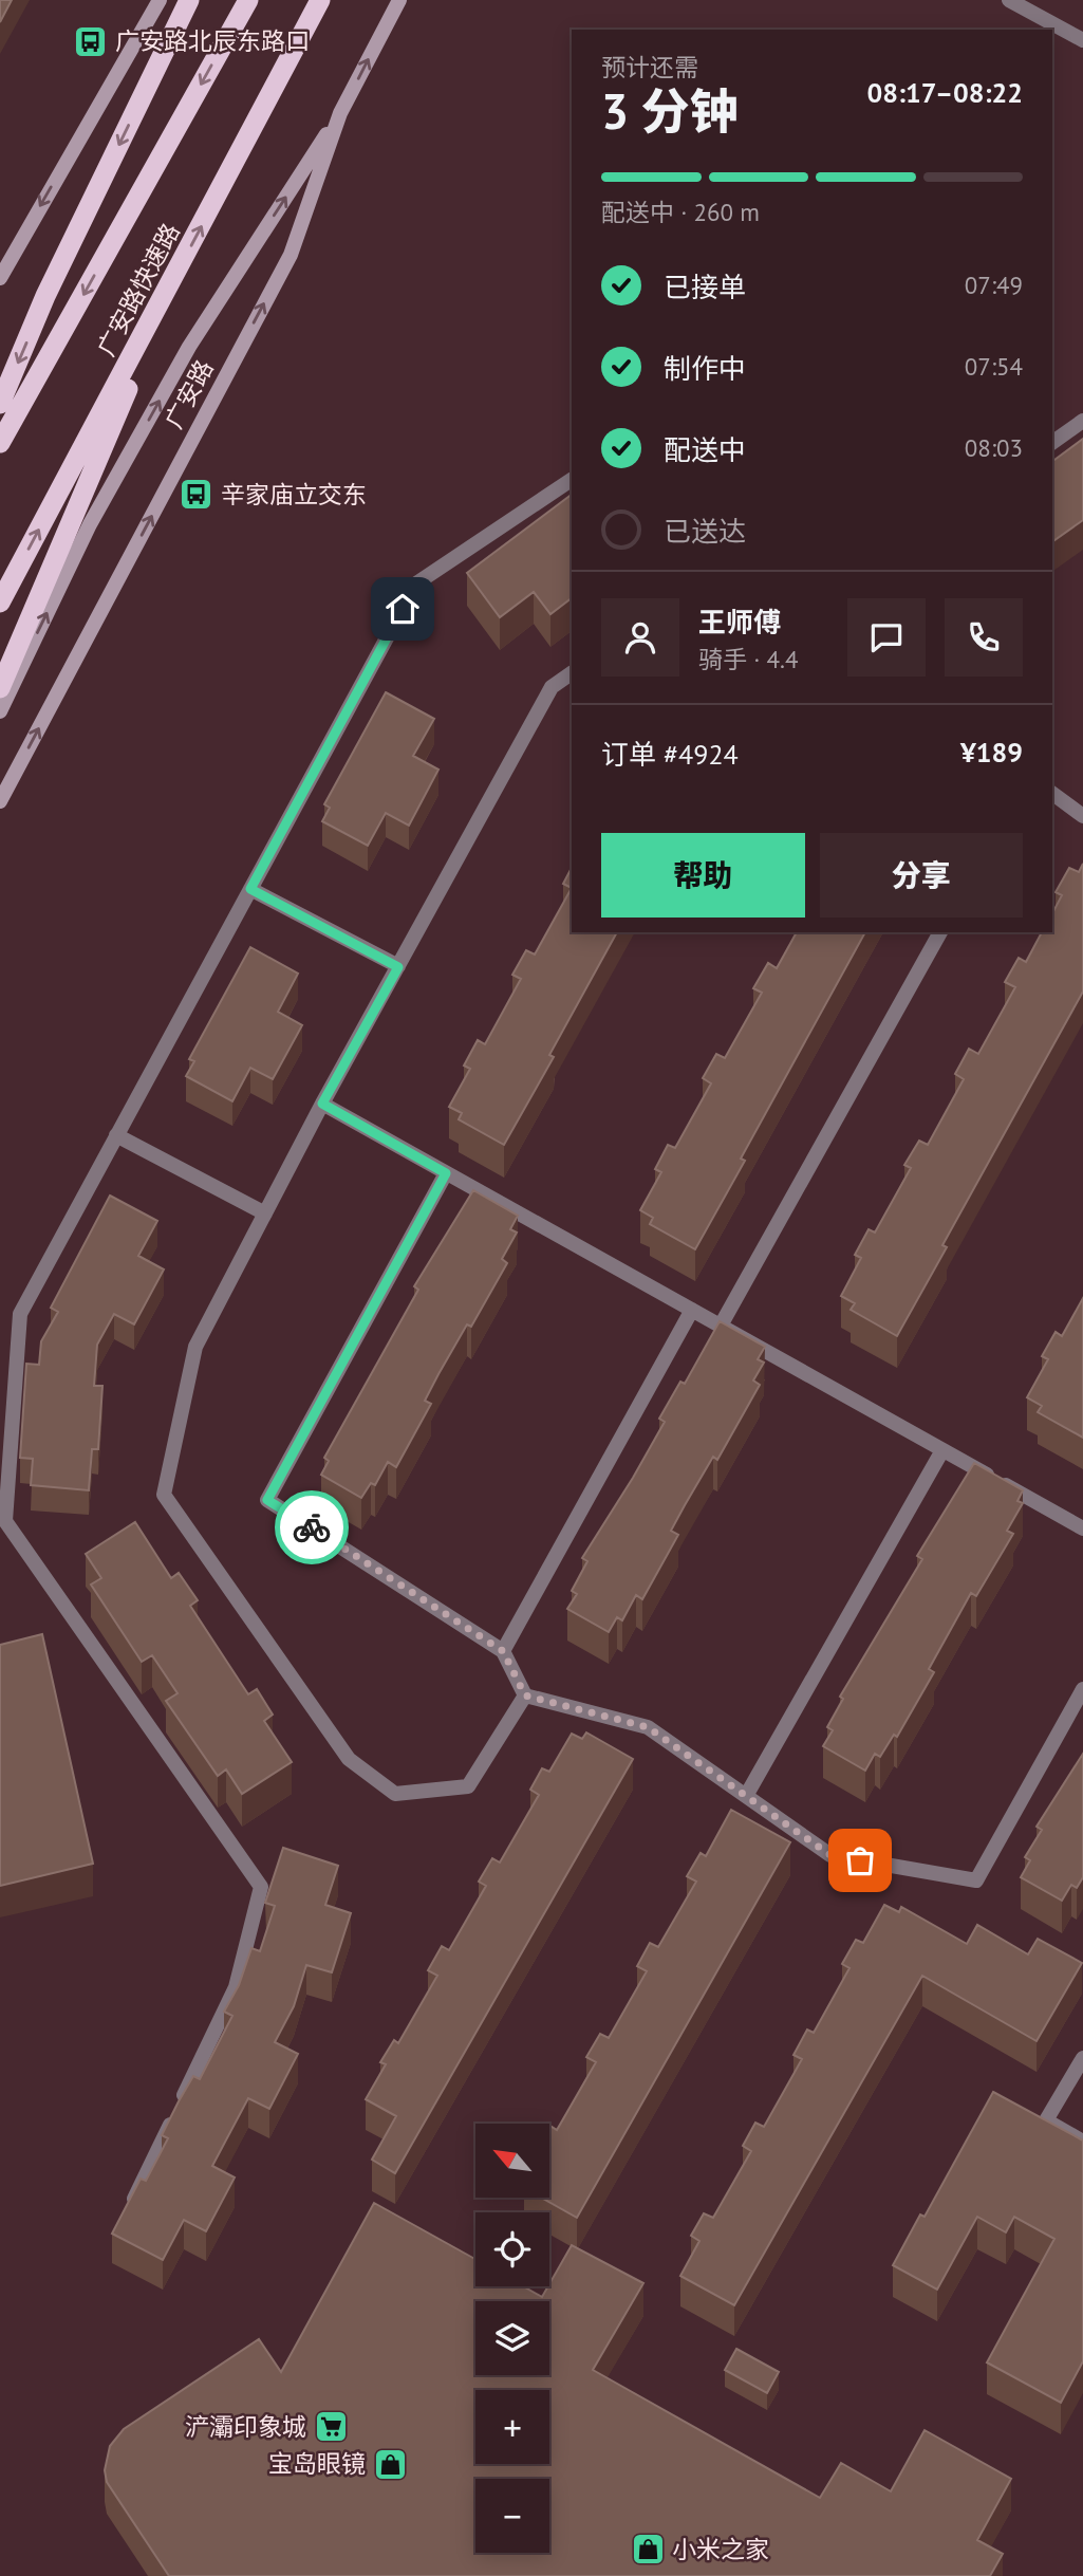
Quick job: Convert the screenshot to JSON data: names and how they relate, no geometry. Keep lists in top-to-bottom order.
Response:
{
  "streets": {
    "highway": ["广安路快速路"],
    "main road": ["广安路"]
  },
  "places": {
    "bus stop": ["广安路北辰东路口", "辛家庙立交东"],
    "supermarket": ["浐灞印象城"],
    "shop": ["宝岛眼镜", "小米之家"]
  },
  "north": "top left",
  "page": {
    "heading": ["3 分钟", "预计还需", "08:17–08:22"],
    "panel": [
      "王师傅",
      "骑手 · 4.4",
      "订单 #4924",
      "¥189"
    ],
    "bar": "配送中 · 260 m",
    "list": [
      ["已接单", "07:49"],
      ["制作中", "07:54"],
      ["配送中", "08:03"],
      "已送达"
    ],
    "buttons": ["帮助", "分享"],
    "map_buttons": ["+", "−"]
  }
}
